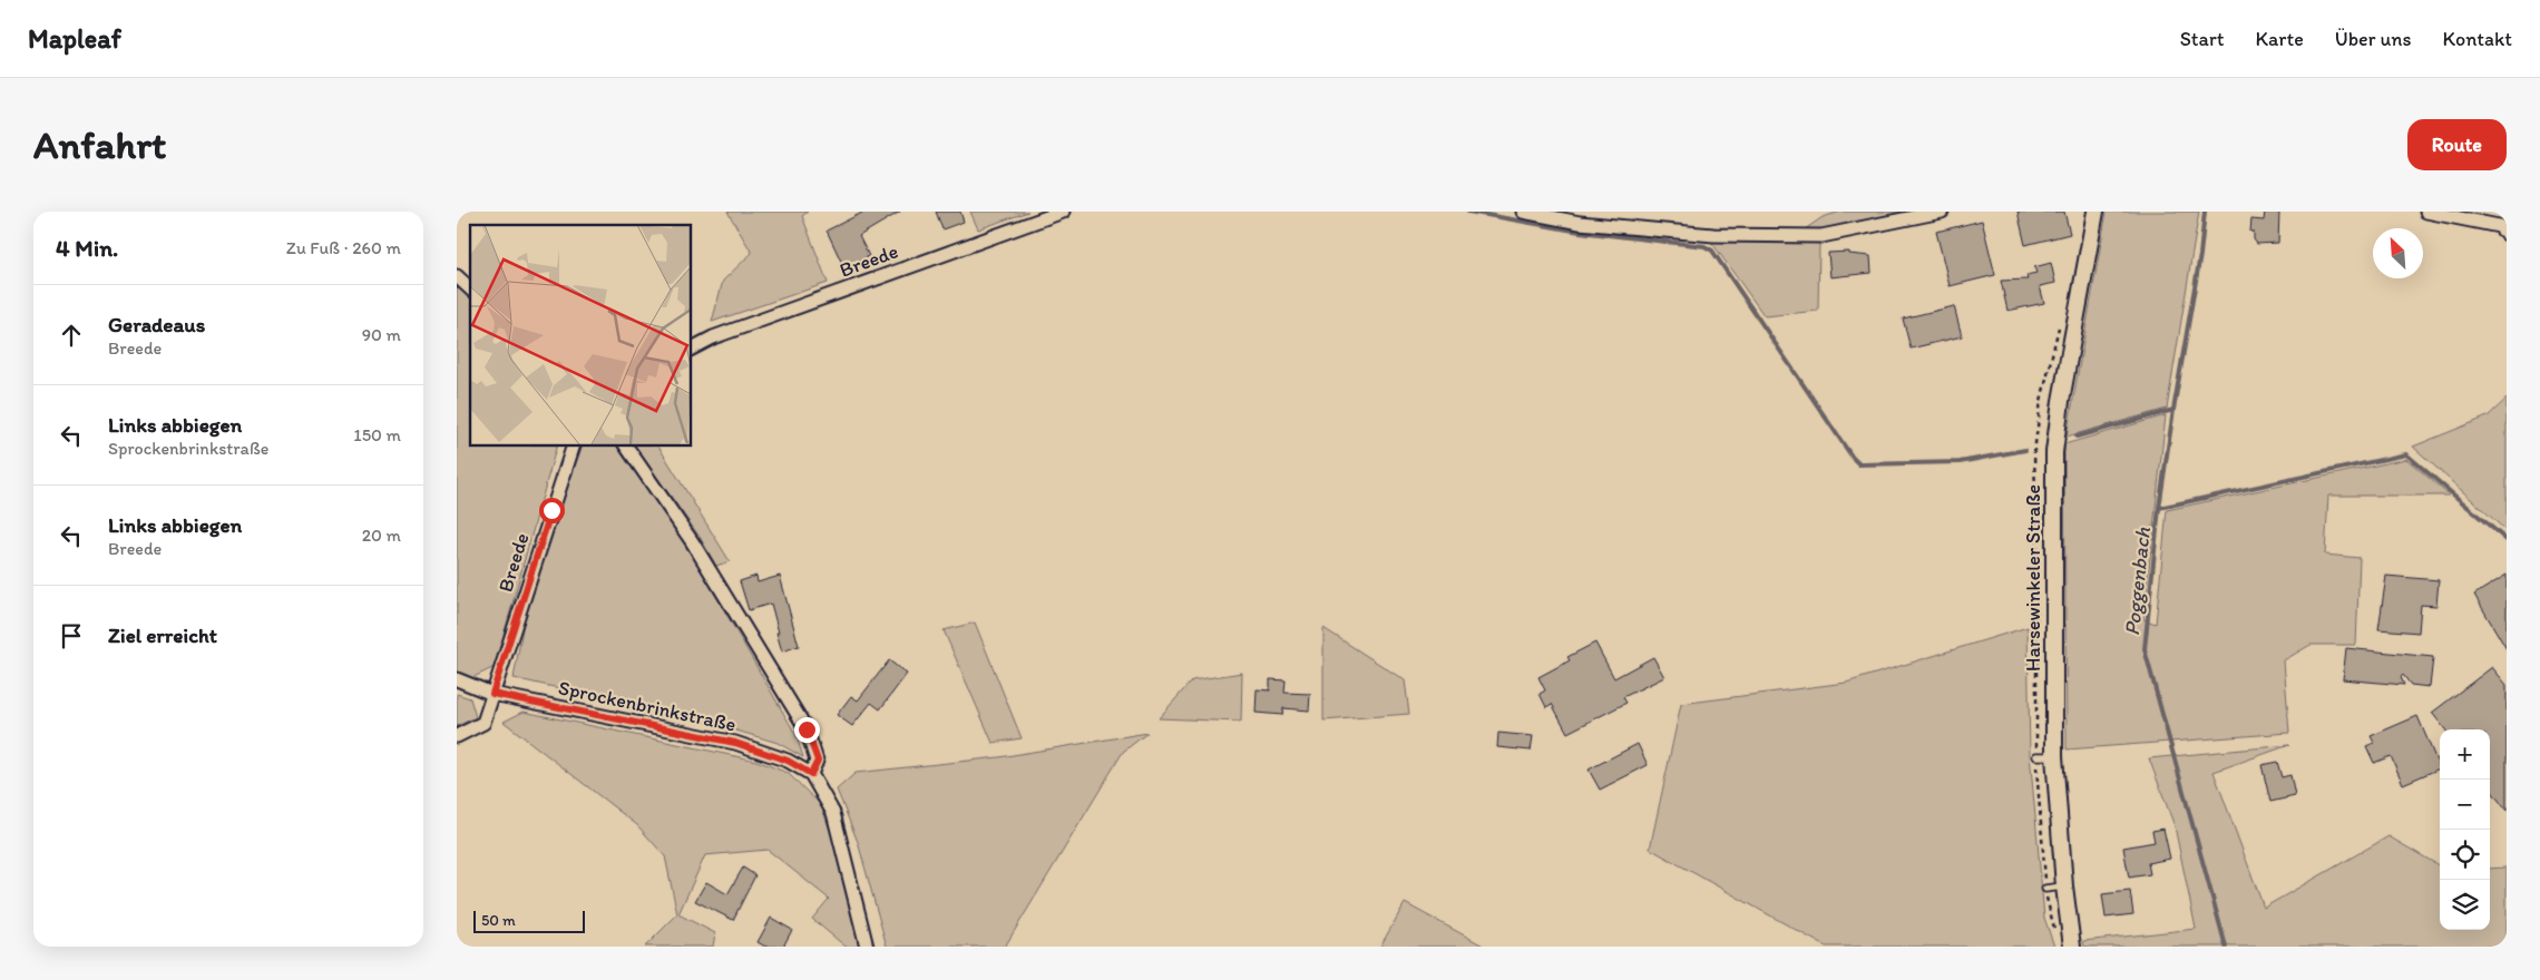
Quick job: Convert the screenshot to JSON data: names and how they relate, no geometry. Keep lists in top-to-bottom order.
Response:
{
  "streets": {
    "street": ["Breede", "Harsewinkeler Straße", "Sprockenbrinkstraße"]
  },
  "crossings": [
    ["Breede", "Sprockenbrinkstraße"]
  ],
  "water": ["Poggenbach"],
  "scale_bar": "50 m",
  "north": "top left",
  "page": {
    "header": "Mapleaf",
    "nav": [
      "Start",
      "Karte",
      "Über uns",
      "Kontakt"
    ],
    "buttons": "Route",
    "title": "Anfahrt",
    "heading": ["4 Min.", "Zu Fuß · 260 m"],
    "list": [
      ["Geradeaus", "Breede", "90 m"],
      ["Links abbiegen", "Sprockenbrinkstraße", "150 m"],
      ["Links abbiegen", "Breede", "20 m"],
      "Ziel erreicht"
    ],
    "map_buttons": ["+", "−"],
    "scale": "50 m"
  }
}
